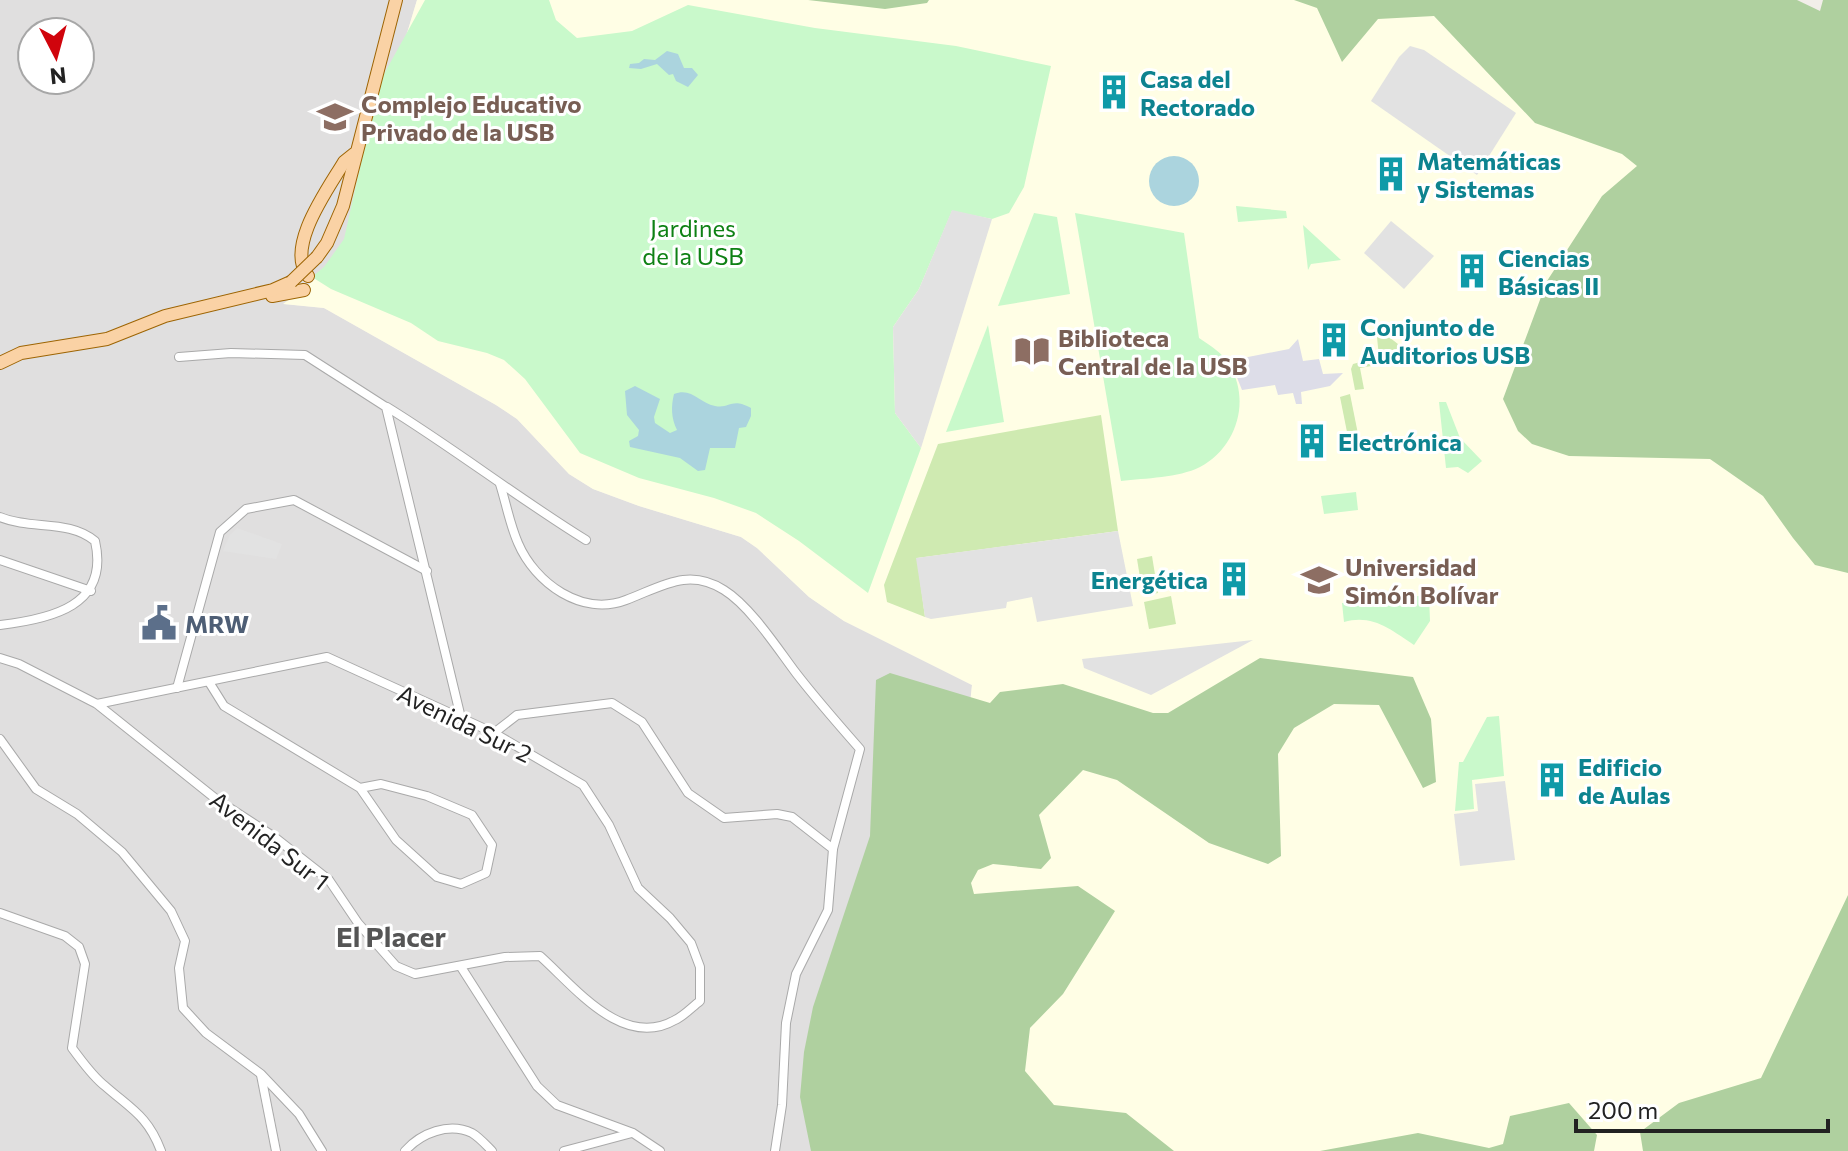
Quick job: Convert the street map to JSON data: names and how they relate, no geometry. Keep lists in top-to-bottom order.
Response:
{
  "streets": {
    "street": ["Avenida Sur 2", "Avenida Sur 1"]
  },
  "crossings": [
    ["Avenida Sur 2", "Avenida Sur 1"]
  ],
  "districts": ["El Placer"],
  "parks": ["Jardines de la USB"],
  "places": {
    "building": [
      "Casa del Rectorado",
      "Matemáticas y Sistemas",
      "Ciencias Básicas II",
      "Conjunto de Auditorios USB",
      "Electrónica",
      "Energética",
      "Edificio de Aulas"
    ],
    "school or university": ["Complejo Educativo Privado de la USB", "Universidad Simón Bolívar"],
    "library": ["Biblioteca Central de la USB"],
    "public building": ["MRW"]
  },
  "scale_bar": "200 m",
  "north": "bottom"
}
